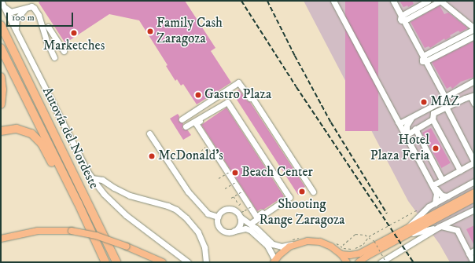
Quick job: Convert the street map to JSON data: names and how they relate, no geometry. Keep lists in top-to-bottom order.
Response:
{
  "streets": {
    "highway": ["Autovía del Nordeste"]
  },
  "places": [
    "Family Cash Zaragoza",
    "Marketches",
    "Gastro Plaza",
    "MAZ",
    "Hotel Plaza Feria",
    "McDonald's",
    "Beach Center",
    "Shooting Range Zaragoza"
  ],
  "scale_bar": "100 m"
}
